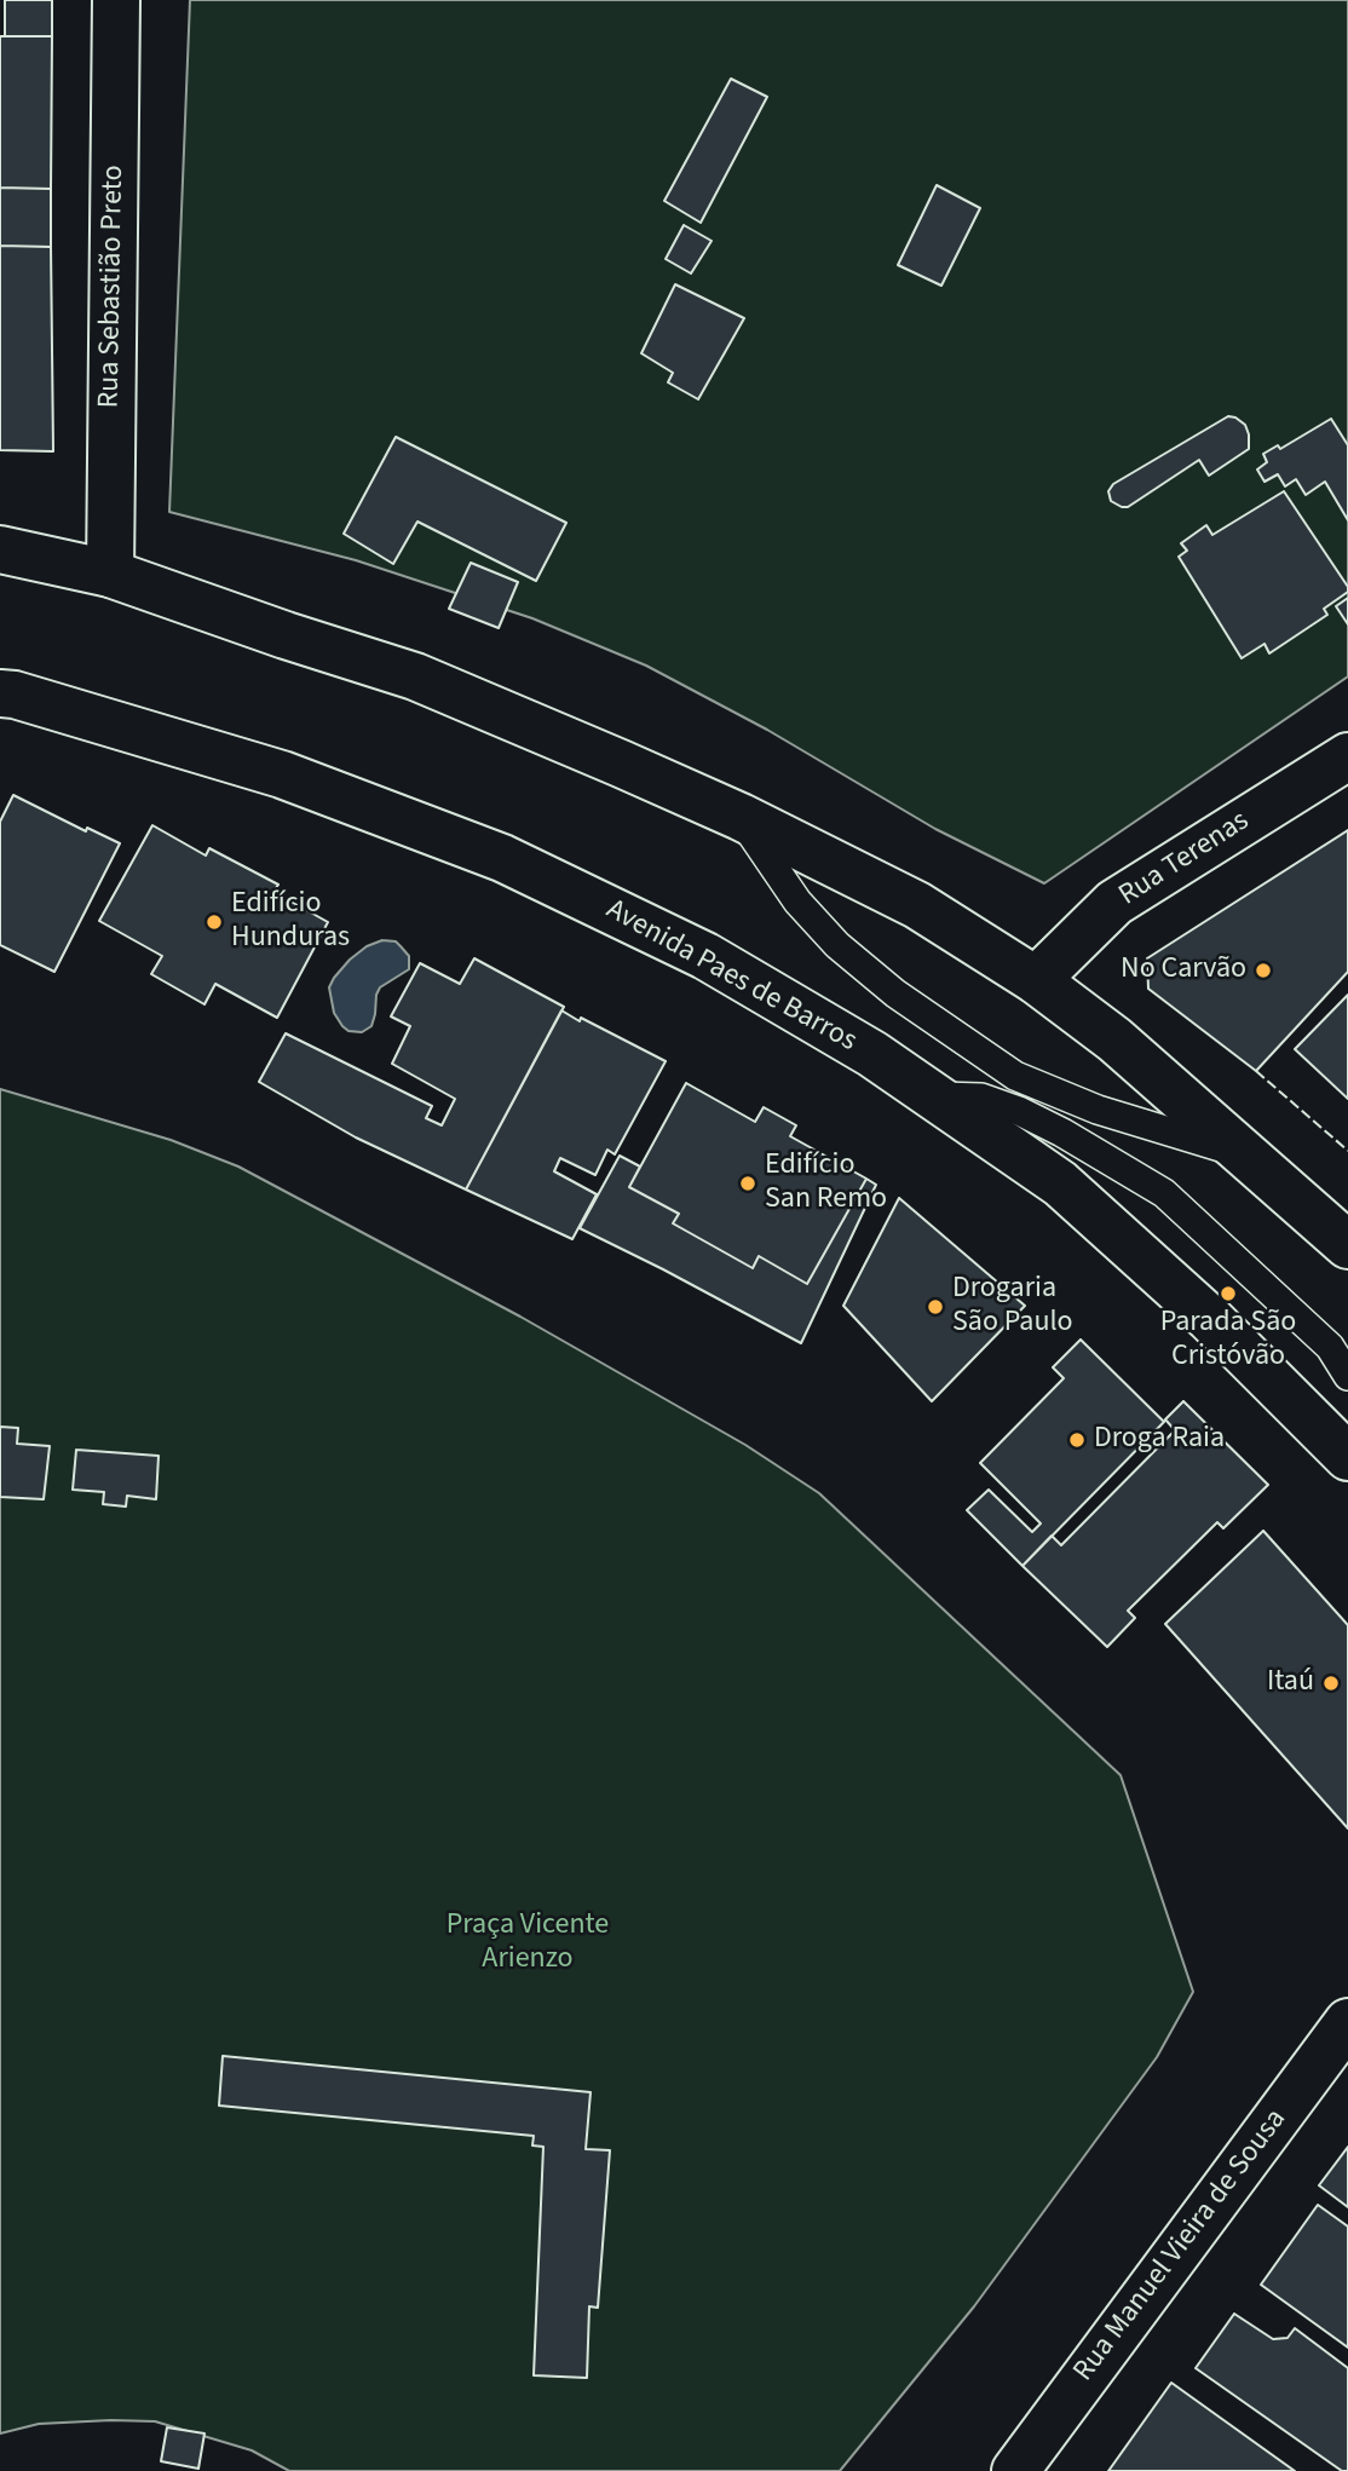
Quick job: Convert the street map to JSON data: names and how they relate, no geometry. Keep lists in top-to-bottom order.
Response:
{
  "streets": {
    "main road": [
      "Rua Sebastião Preto",
      "Rua Terenas",
      "Avenida Paes de Barros",
      "Rua Manuel Vieira de Sousa"
    ]
  },
  "parks": ["Praça Vicente Arienzo"],
  "places": [
    "Edifício Hunduras",
    "No Carvão",
    "Edifício San Remo",
    "Parada São Cristóvão",
    "Drogaria São Paulo",
    "Droga Raia",
    "Itaú"
  ]
}
